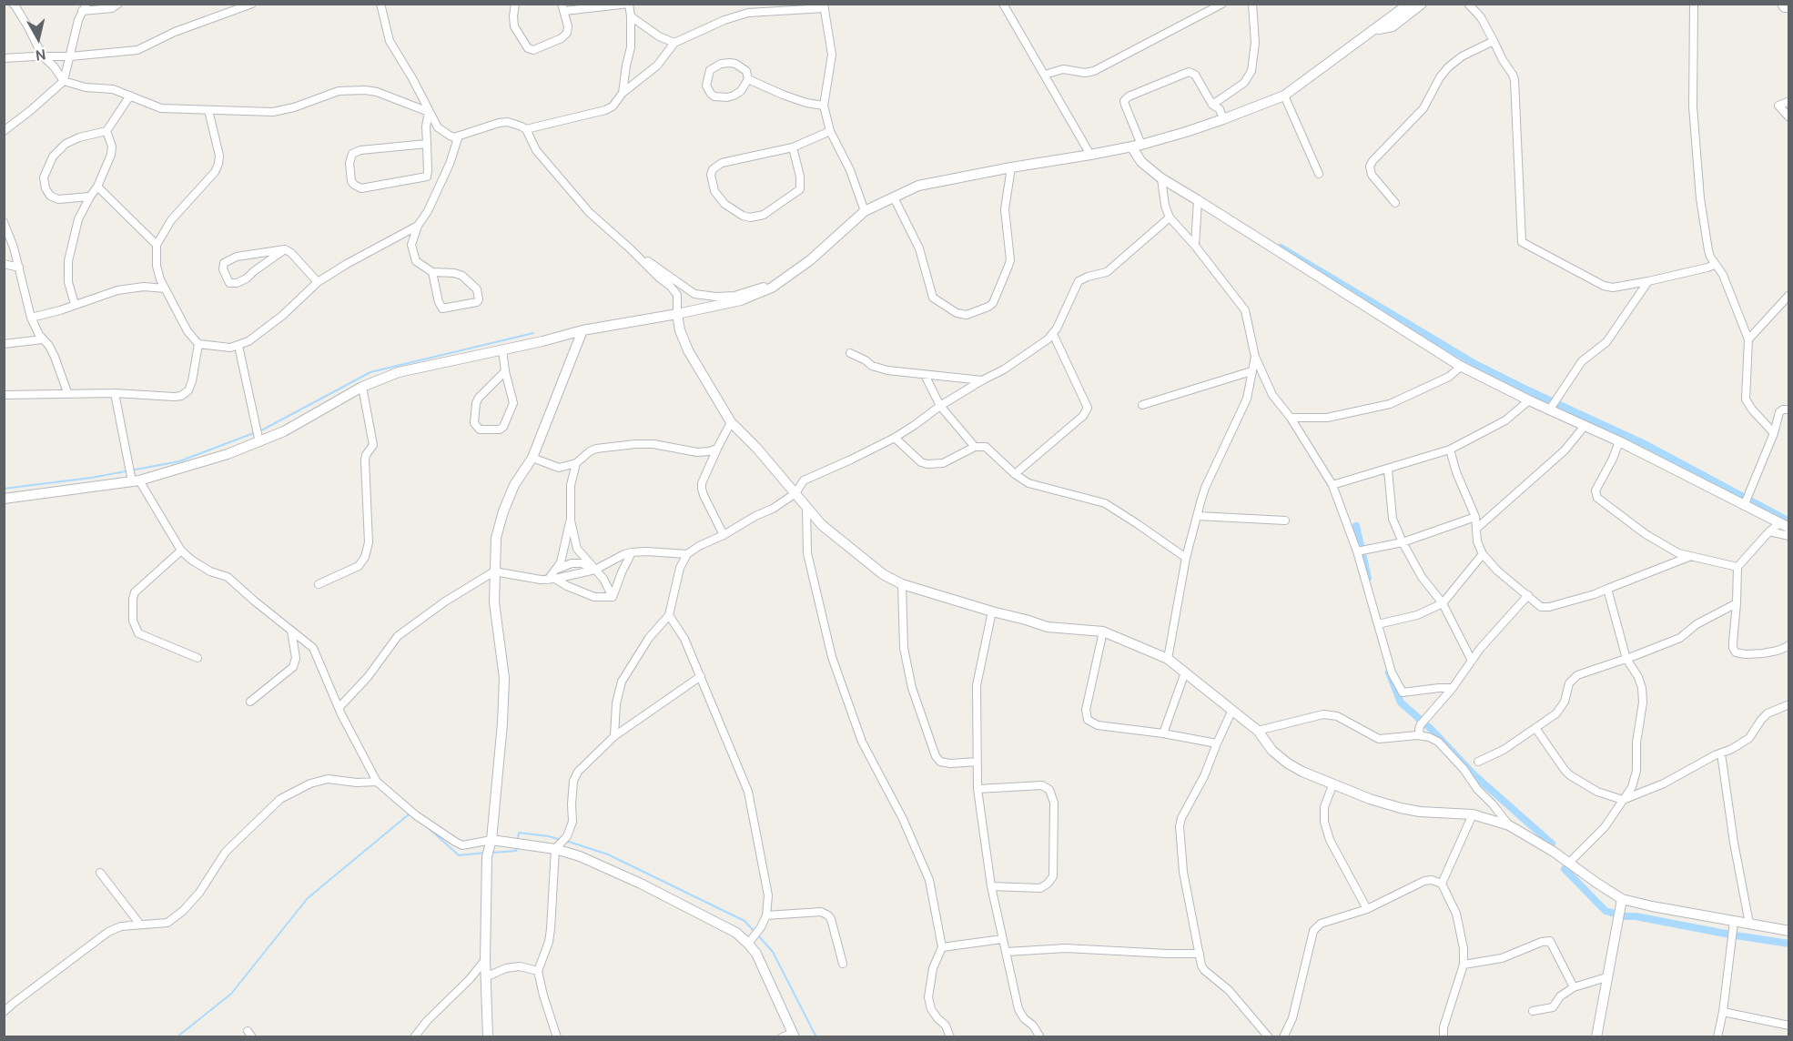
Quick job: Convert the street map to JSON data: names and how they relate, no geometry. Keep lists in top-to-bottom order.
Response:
{
  "north": "bottom"
}
